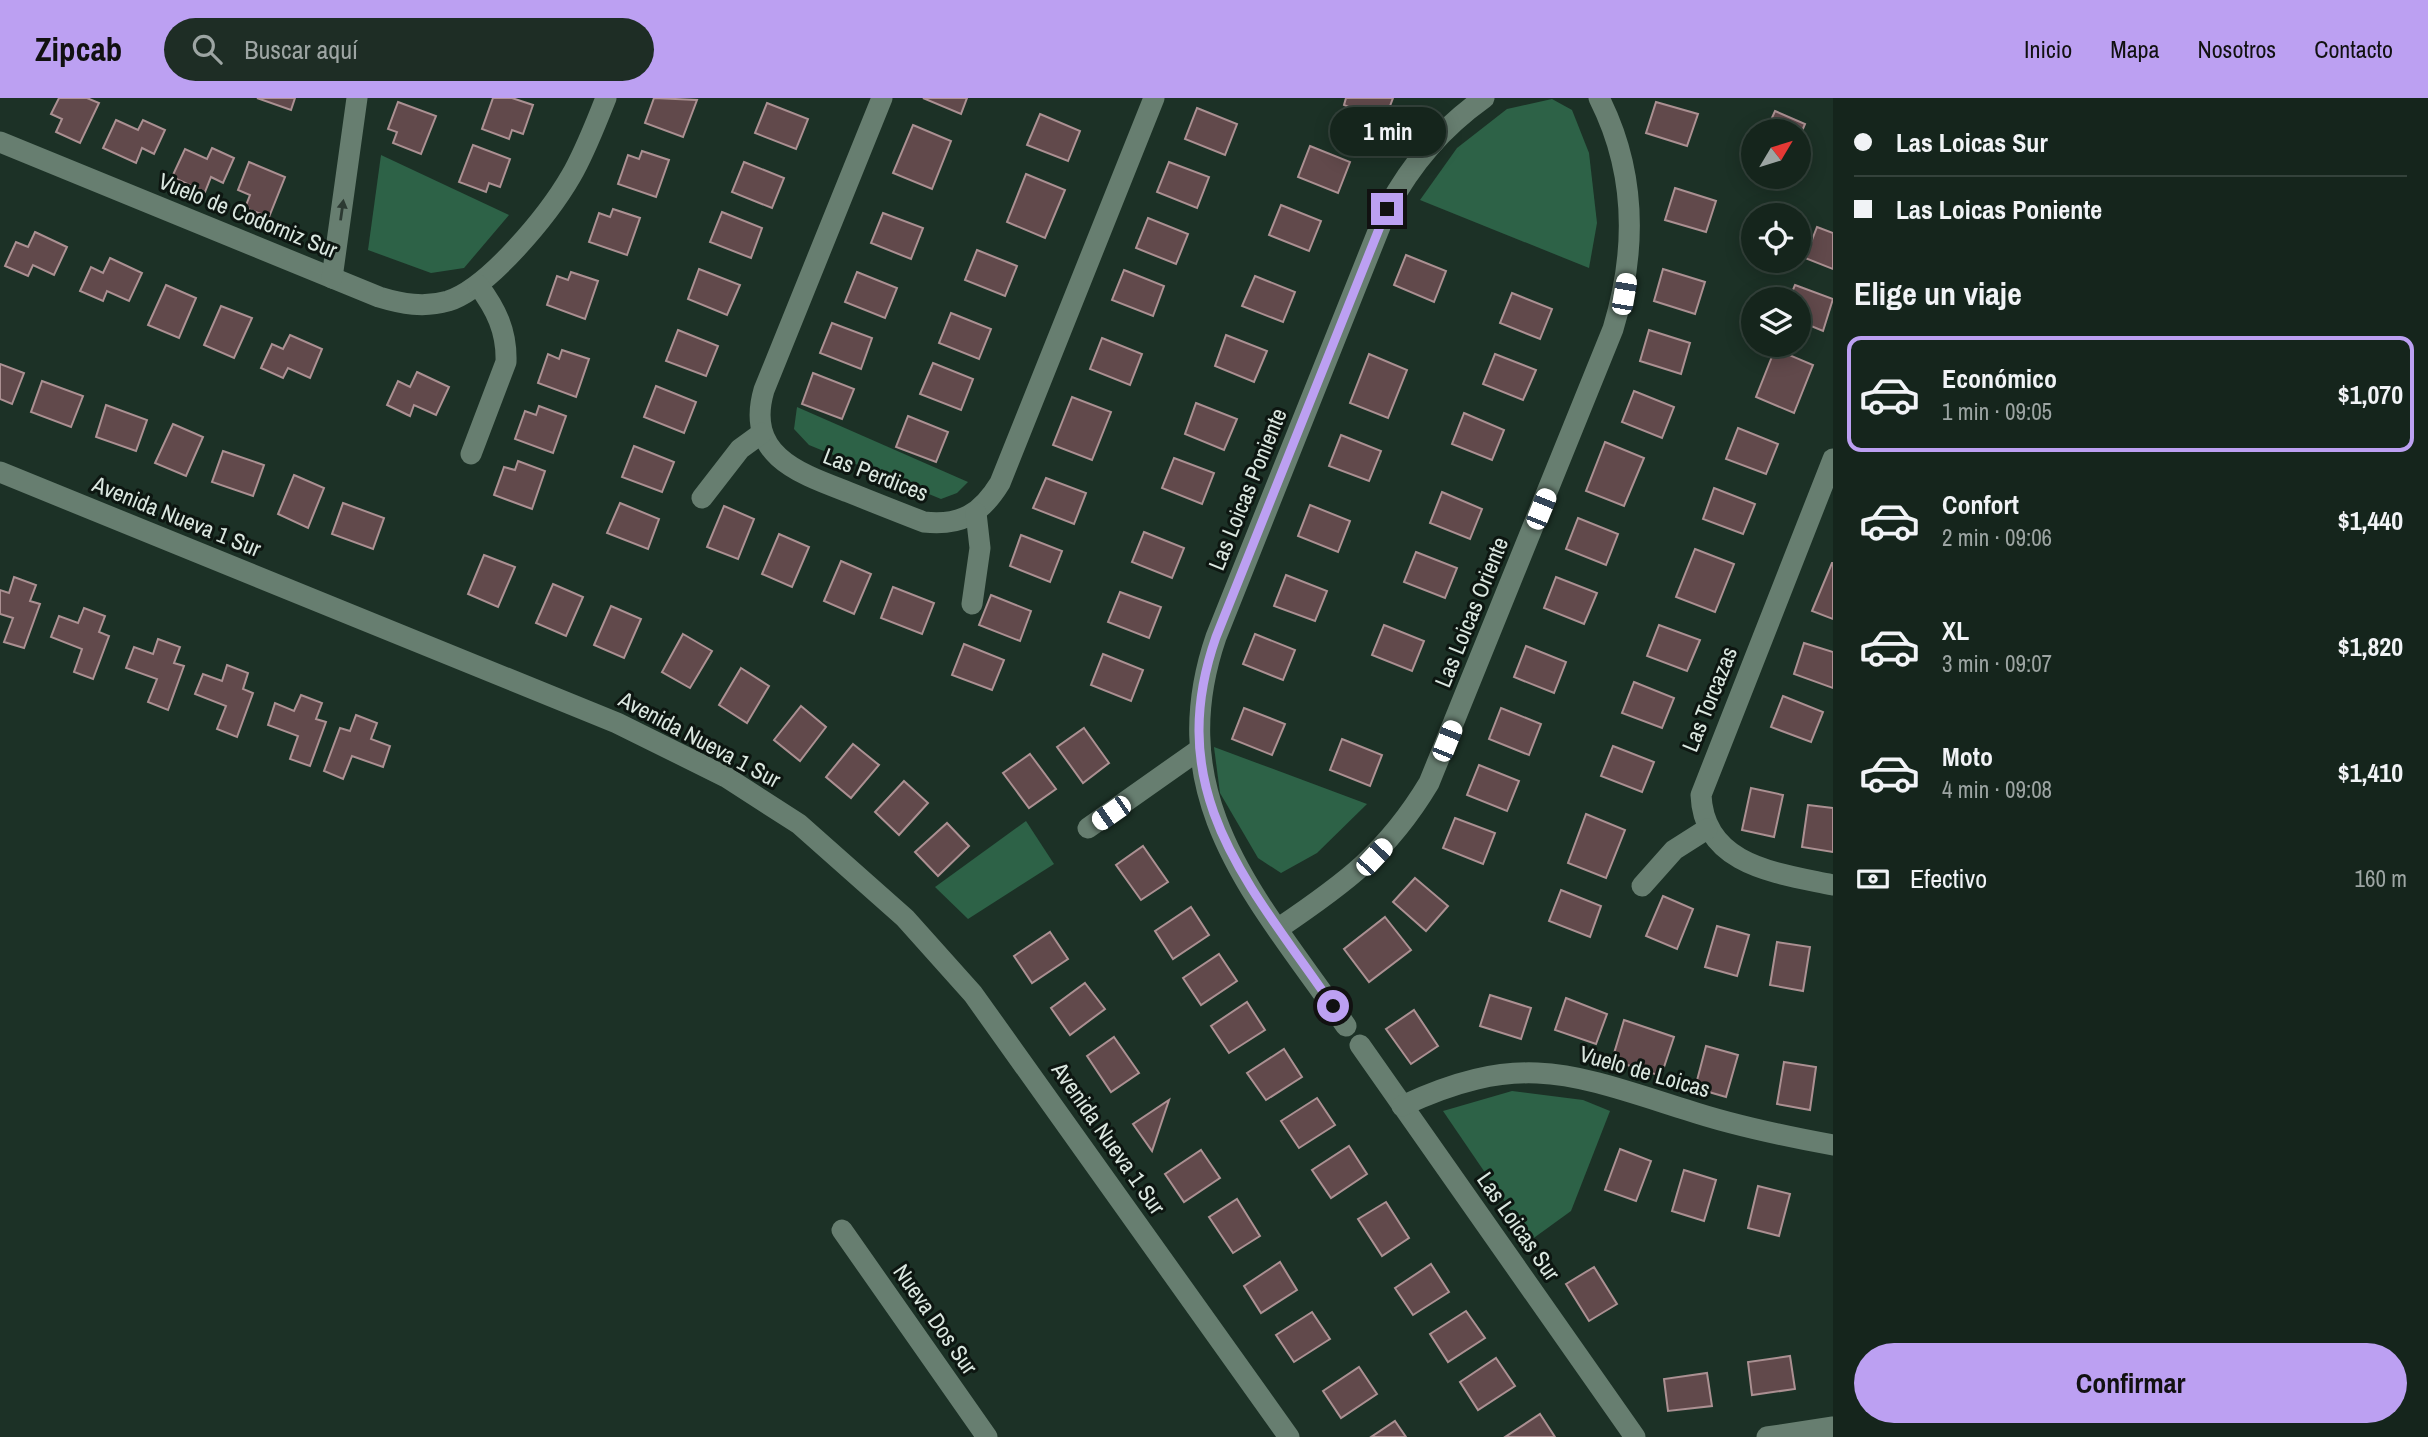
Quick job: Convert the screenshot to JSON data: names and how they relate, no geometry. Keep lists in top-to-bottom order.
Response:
{
  "streets": {
    "street": [
      "Vuelo de Codorniz Sur",
      "Las Perdices",
      "Las Loicas Poniente",
      "Avenida Nueva 1 Sur",
      "Las Loicas Oriente",
      "Las Torcazas",
      "Vuelo de Loicas",
      "Las Loicas Sur",
      "Nueva Dos Sur"
    ]
  },
  "crossings": [
    ["Las Loicas Poniente", "Las Loicas Oriente"],
    ["Vuelo de Loicas", "Las Loicas Sur"]
  ],
  "north": "top right",
  "page": {
    "header": "Zipcab",
    "search": "Buscar aquí",
    "nav": [
      "Inicio",
      "Mapa",
      "Nosotros",
      "Contacto"
    ],
    "banner": ["Las Loicas Sur", "Las Loicas Poniente"],
    "bubble": "1 min",
    "heading": "Elige un viaje",
    "list": [
      {
        "name": "Económico",
        "note": "1 min · 09:05",
        "value": "$1,070"
      },
      {
        "name": "Confort",
        "note": "2 min · 09:06",
        "value": "$1,440"
      },
      {
        "name": "XL",
        "note": "3 min · 09:07",
        "value": "$1,820"
      },
      {
        "name": "Moto",
        "note": "4 min · 09:08",
        "value": "$1,410"
      }
    ],
    "pay": ["Efectivo", "160 m"],
    "buttons": "Confirmar"
  }
}
